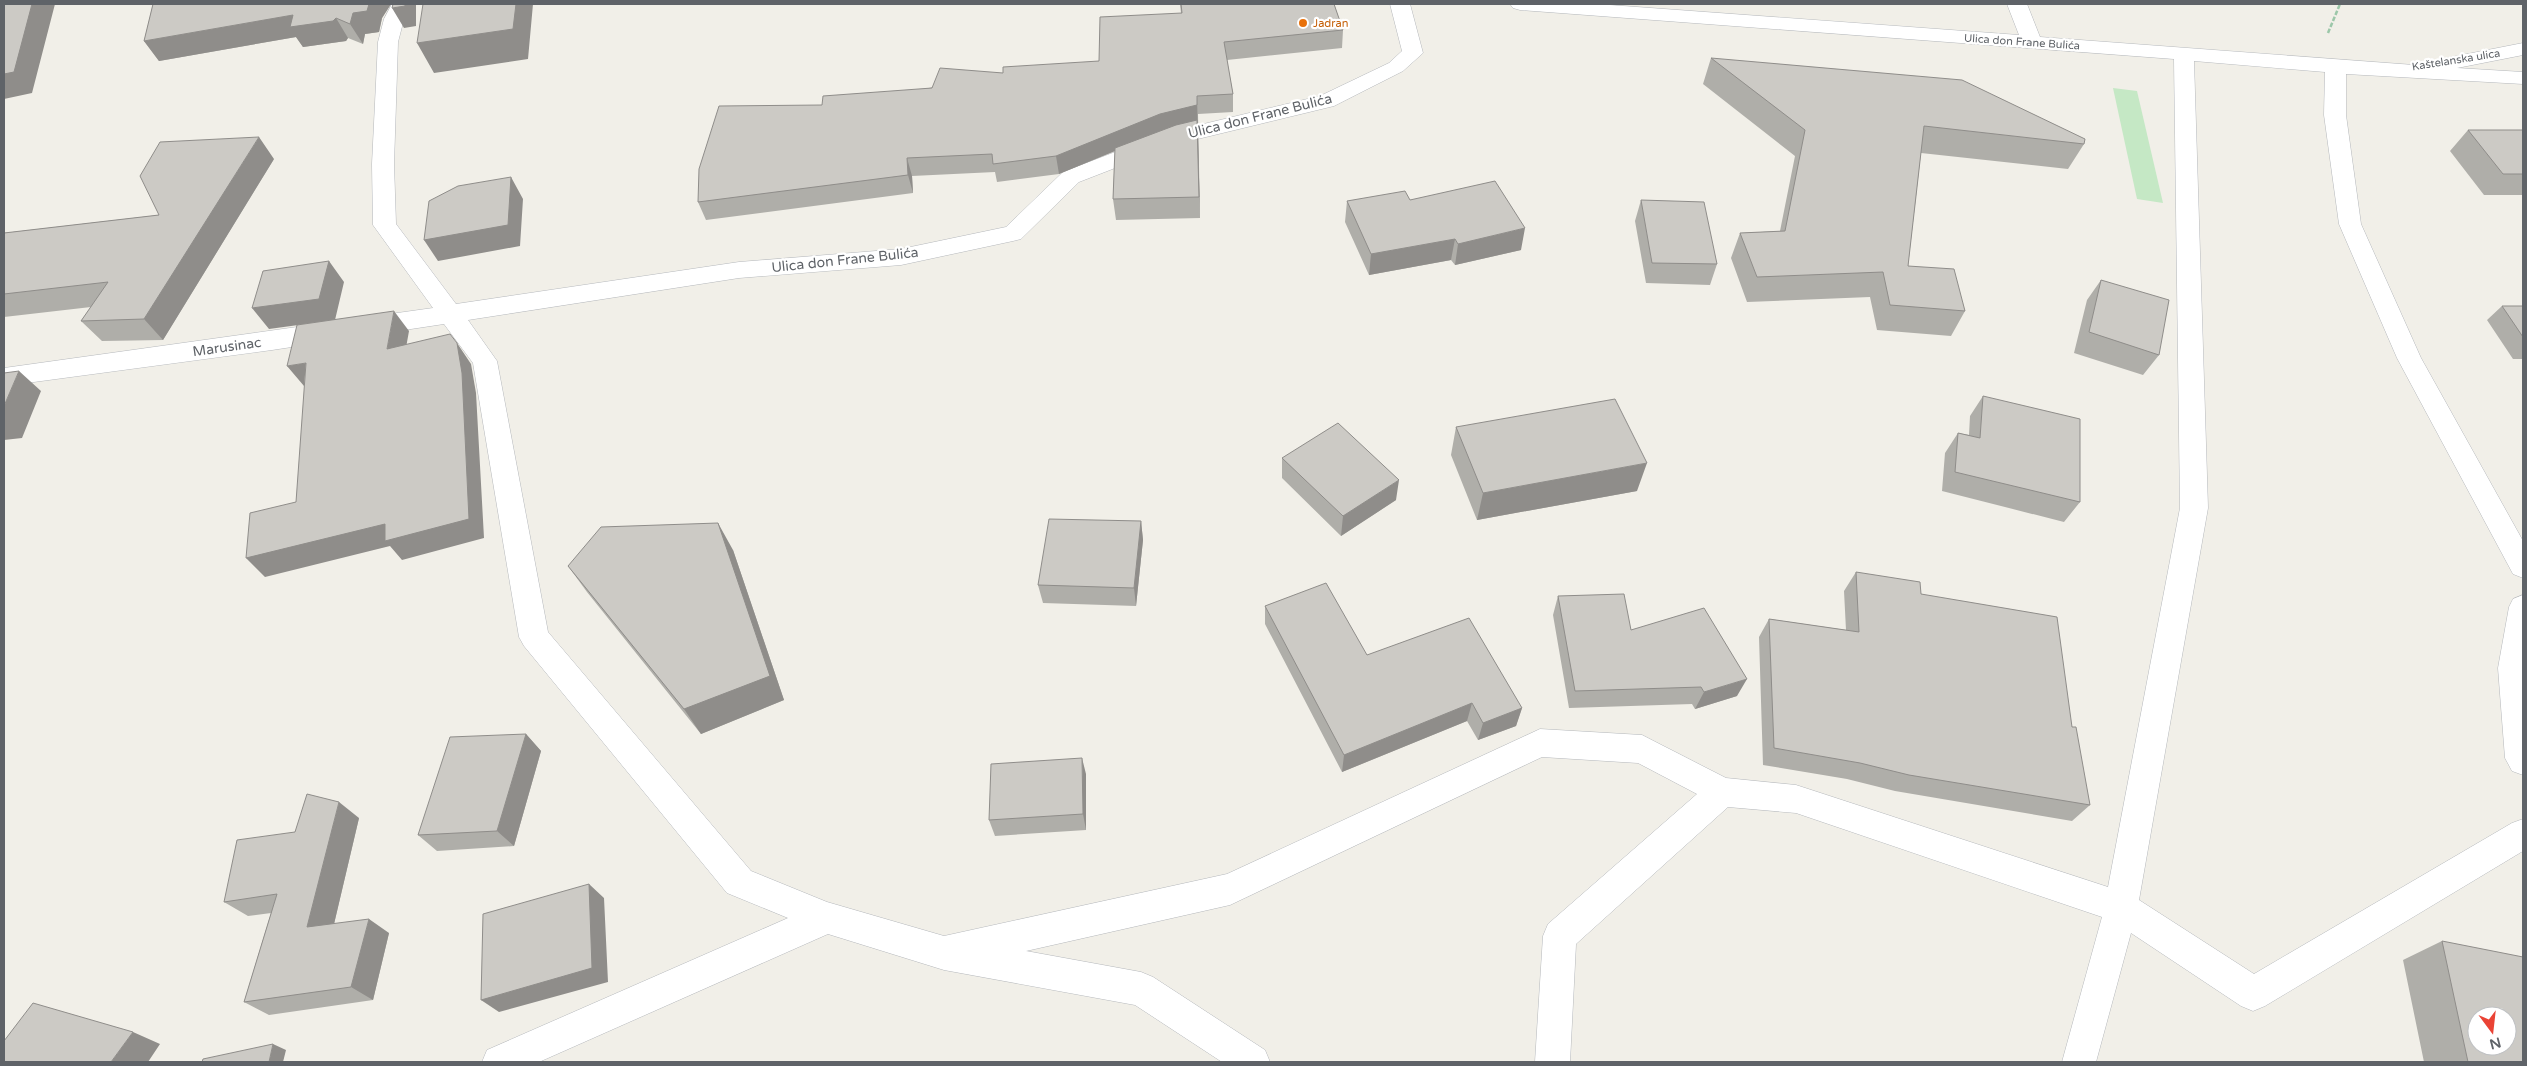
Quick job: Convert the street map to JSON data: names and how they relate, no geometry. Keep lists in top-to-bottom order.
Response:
{
  "streets": {
    "street": ["Ulica don Frane Bulića", "Kaštelanska ulica", "Marusinac"]
  },
  "crossings": [
    ["Ulica don Frane Bulića", "Kaštelanska ulica"],
    ["Ulica don Frane Bulića", "Marusinac"]
  ],
  "places": ["Jadran"],
  "north": "bottom"
}
